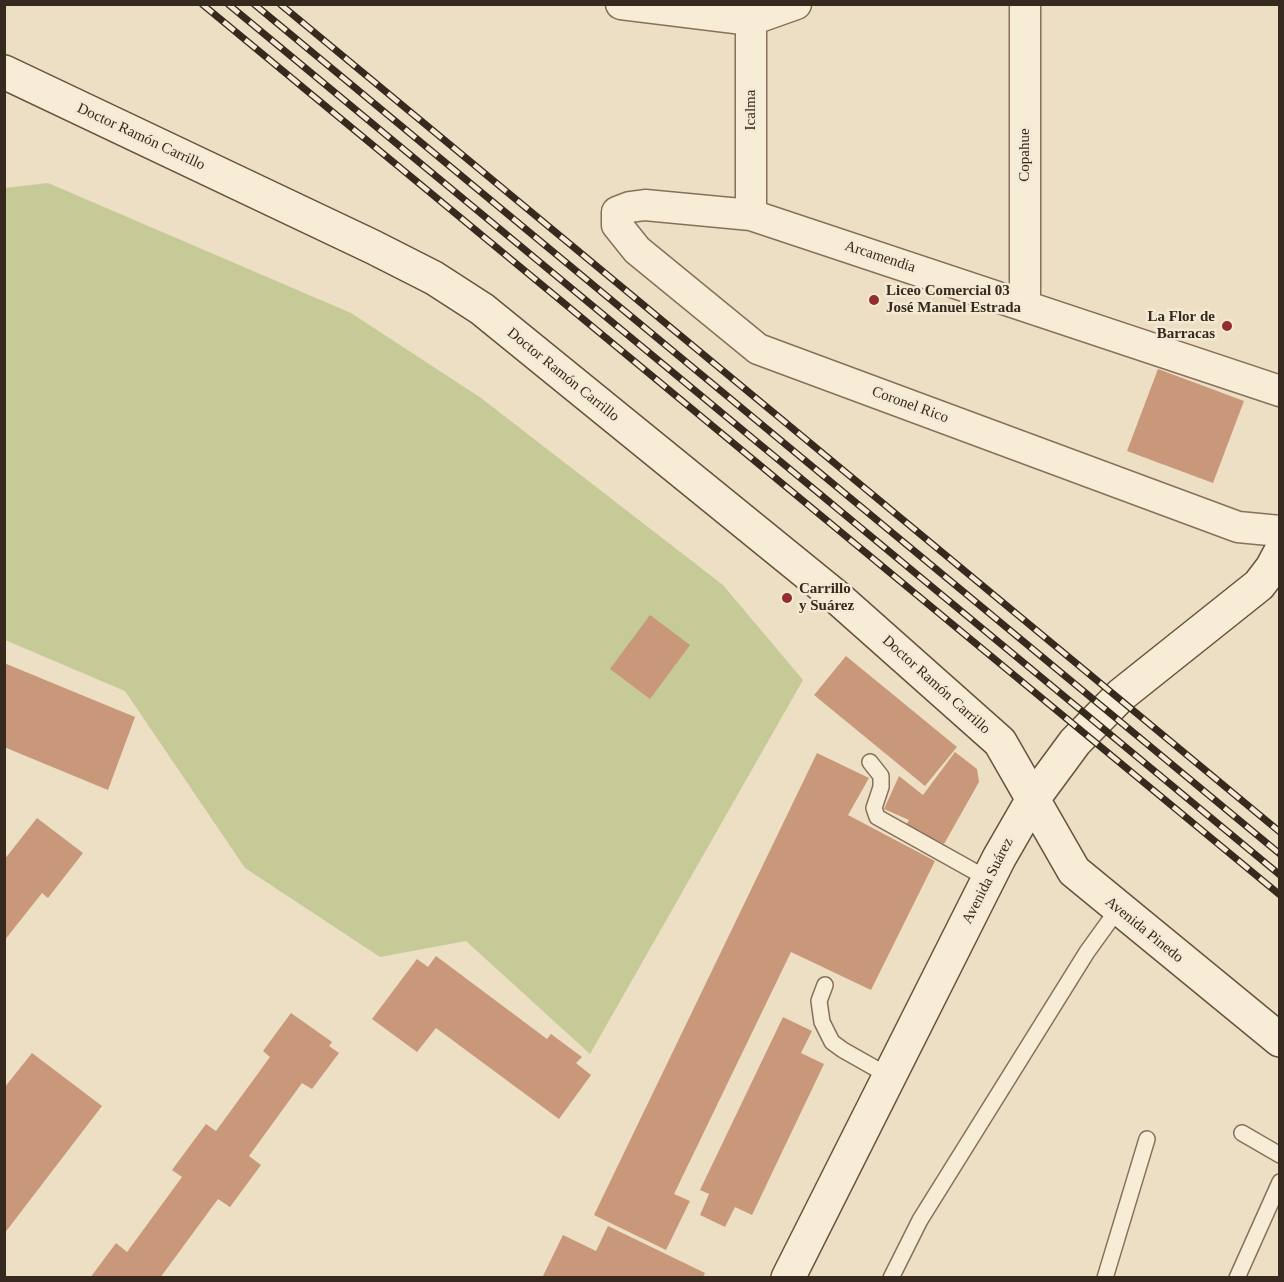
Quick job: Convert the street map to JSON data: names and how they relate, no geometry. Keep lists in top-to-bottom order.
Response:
{
  "streets": {
    "main road": ["Doctor Ramón Carrillo", "Avenida Suárez", "Avenida Pinedo"],
    "street": [
      "Icalma",
      "Copahue",
      "Arcamendia",
      "Coronel Rico"
    ]
  },
  "crossings": [
    ["Icalma", "Arcamendia"],
    ["Doctor Ramón Carrillo", "Avenida Suárez"],
    ["Doctor Ramón Carrillo", "Avenida Pinedo"],
    ["Copahue", "Arcamendia"],
    ["Arcamendia", "Coronel Rico"],
    ["Avenida Suárez", "Avenida Pinedo"]
  ],
  "places": ["Liceo Comercial 03 José Manuel Estrada", "La Flor de Barracas", "Carrillo y Suárez"]
}
